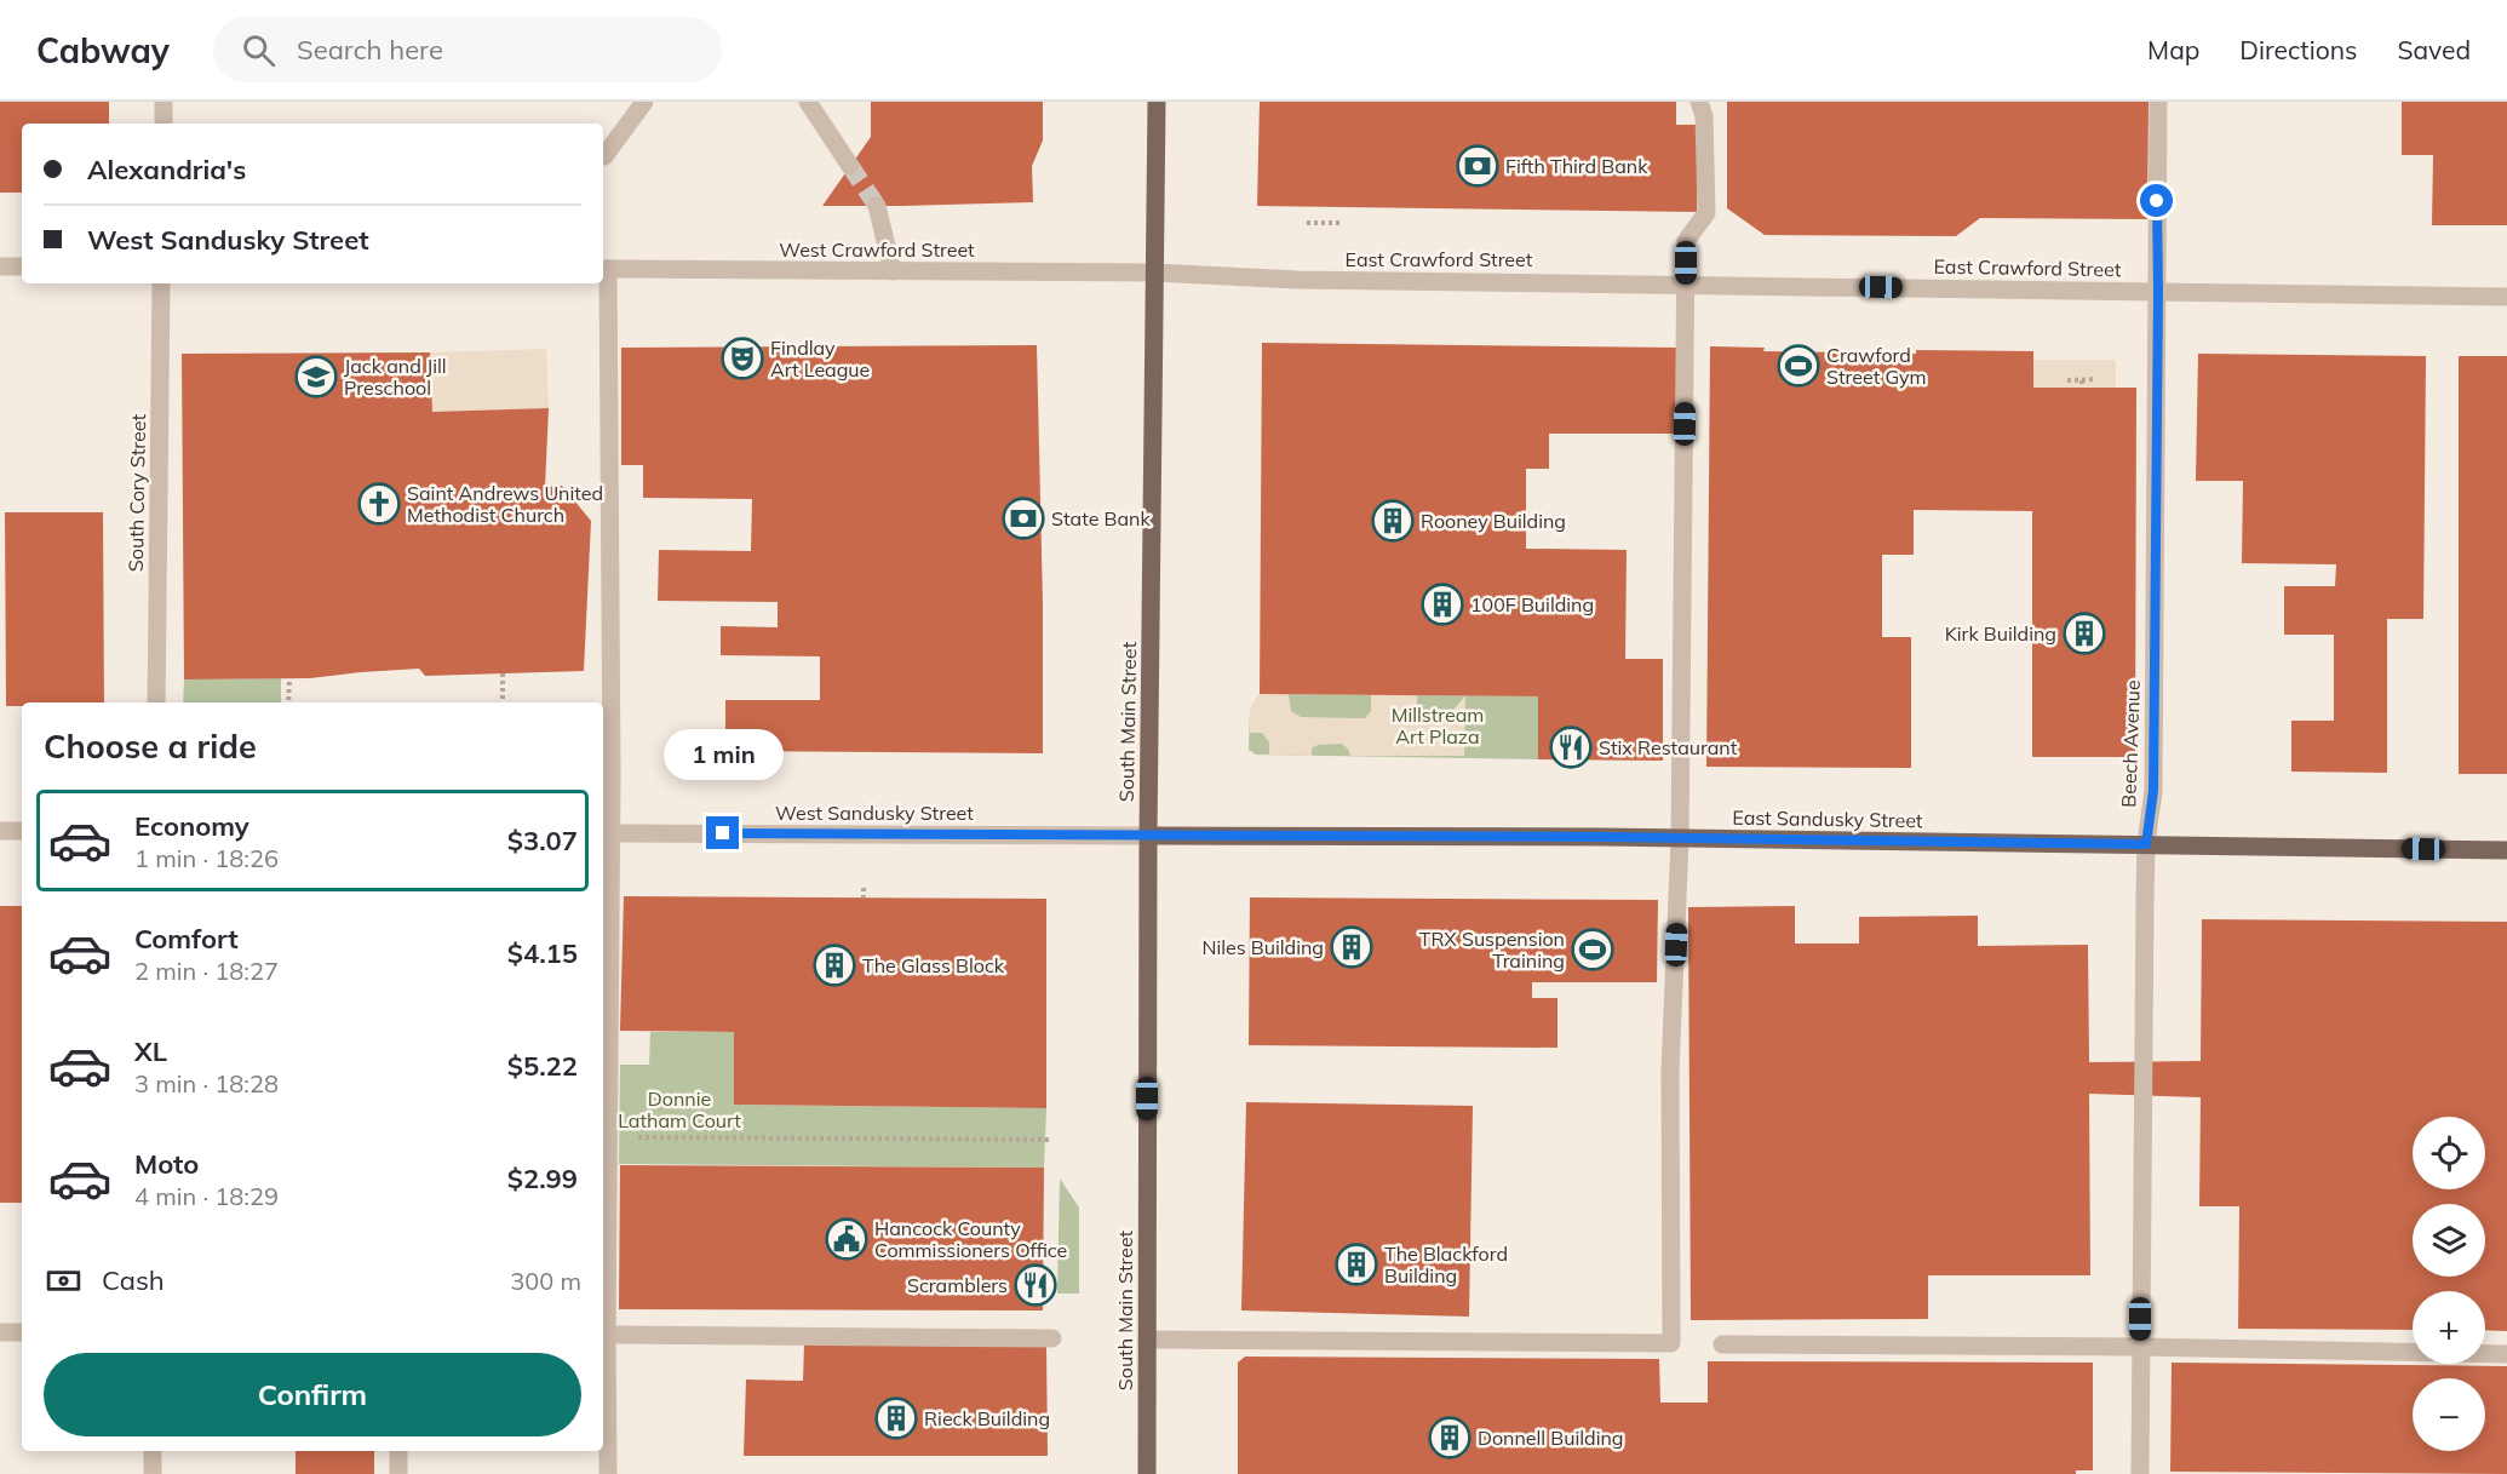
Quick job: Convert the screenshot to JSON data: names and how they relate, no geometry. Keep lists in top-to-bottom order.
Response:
{
  "streets": {
    "main road": ["South Main Street", "East Sandusky Street"],
    "street": [
      "West Crawford Street",
      "East Crawford Street",
      "South Cory Street",
      "Beech Avenue",
      "West Sandusky Street"
    ]
  },
  "crossings": [
    ["West Crawford Street", "East Crawford Street"],
    ["West Crawford Street", "South Main Street"],
    ["East Crawford Street", "South Main Street"],
    ["East Crawford Street", "Beech Avenue"],
    ["South Main Street", "West Sandusky Street"],
    ["South Main Street", "East Sandusky Street"],
    ["Beech Avenue", "East Sandusky Street"],
    ["West Sandusky Street", "East Sandusky Street"]
  ],
  "parks": ["Millstream Art Plaza", "Donnie Latham Court"],
  "places": {
    "bank": ["Fifth Third Bank", "State Bank"],
    "theatre": ["Findlay Art League"],
    "sports": ["Crawford Street Gym", "TRX Suspension Training"],
    "school or university": ["Jack and Jill Preschool"],
    "church": ["Saint Andrews United Methodist Church"],
    "building": [
      "Rooney Building",
      "100F Building",
      "Kirk Building",
      "Niles Building",
      "The Glass Block",
      "The Blackford Building",
      "Rieck Building",
      "Donnell Building"
    ],
    "restaurant": ["Stix Restaurant", "Scramblers"],
    "public building": ["Hancock County Commissioners Office"]
  },
  "page": {
    "header": "Cabway",
    "search": "Search here",
    "nav": ["Map", "Directions", "Saved"],
    "banner": ["Alexandria's", "West Sandusky Street"],
    "heading": "Choose a ride",
    "bubble": "1 min",
    "list": [
      {
        "name": "Economy",
        "note": "1 min · 18:26",
        "value": "$3.07"
      },
      {
        "name": "Comfort",
        "note": "2 min · 18:27",
        "value": "$4.15"
      },
      {
        "name": "XL",
        "note": "3 min · 18:28",
        "value": "$5.22"
      },
      {
        "name": "Moto",
        "note": "4 min · 18:29",
        "value": "$2.99"
      }
    ],
    "map_buttons": ["+", "−"],
    "pay": ["Cash", "300 m"],
    "buttons": "Confirm"
  }
}
